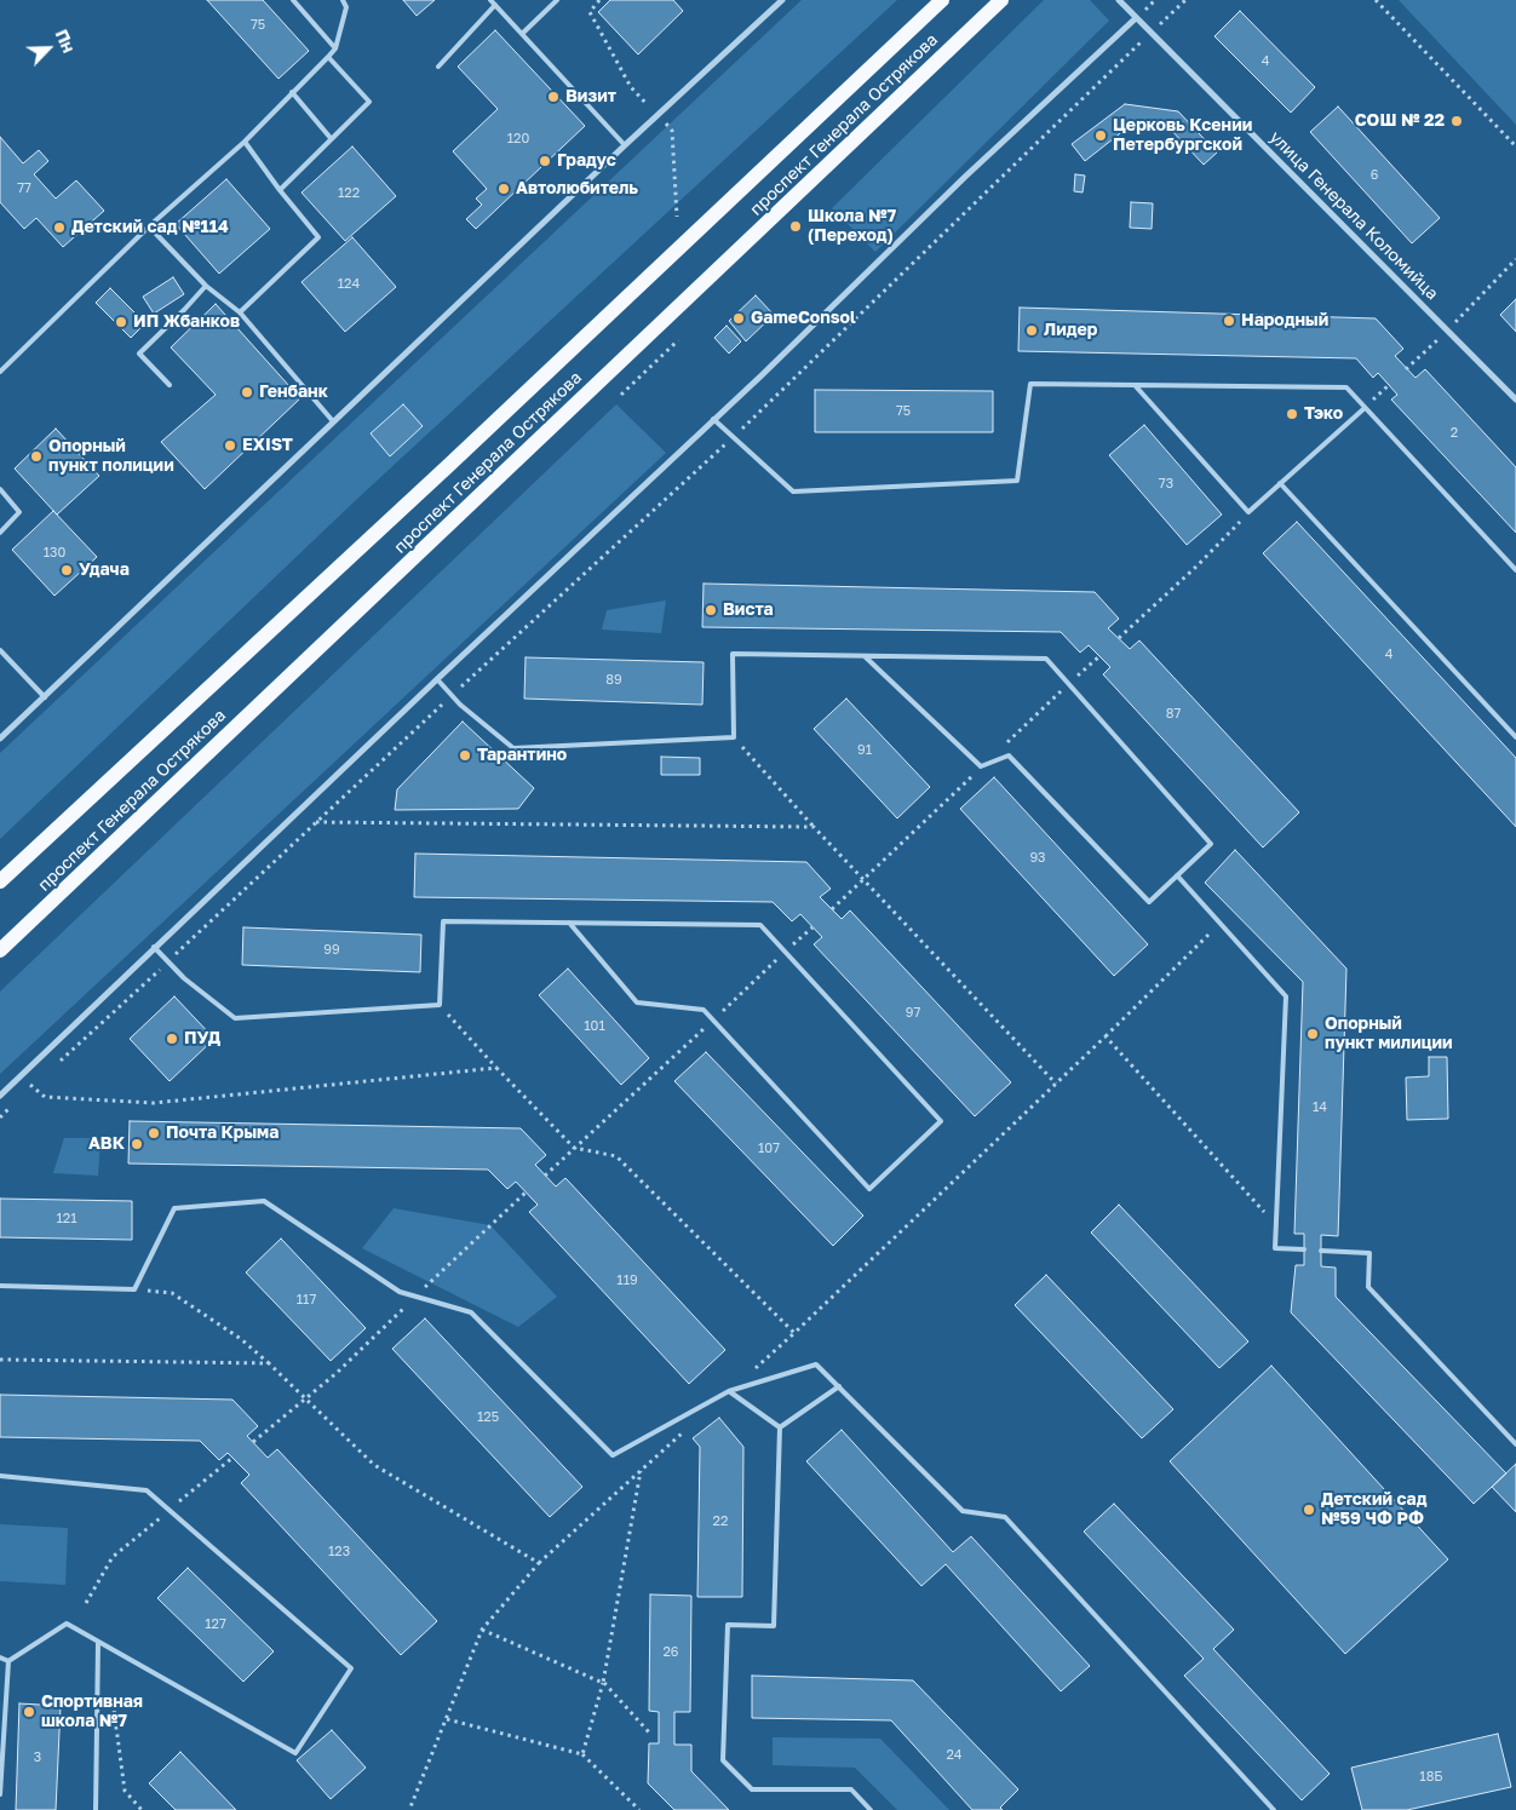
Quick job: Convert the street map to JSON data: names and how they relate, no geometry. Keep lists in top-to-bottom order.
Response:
{
  "streets": {
    "main road": ["проспект Генерала Острякова"],
    "street": ["улица Генерала Коломийца"]
  },
  "places": [
    "Визит",
    "СОШ № 22",
    "Церковь Ксении Петербургской",
    "Градус",
    "Автолюбитель",
    "Школа №7 (Переход)",
    "Детский сад №114",
    "GameConsol",
    "Народный",
    "ИП Жбанков",
    "Лидер",
    "Генбанк",
    "Тэко",
    "EXIST",
    "Опорный пункт полиции",
    "Удача",
    "Виста",
    "Тарантино",
    "Опорный пункт милиции",
    "ПУД",
    "Почта Крыма",
    "АВК",
    "Детский сад №59 ЧФ РФ",
    "Спортивная школа №7"
  ],
  "house_numbers": [
    "75",
    "4",
    "120",
    "6",
    "77",
    "122",
    "124",
    "75",
    "2",
    "73",
    "130",
    "4",
    "89",
    "87",
    "91",
    "93",
    "99",
    "97",
    "101",
    "14",
    "107",
    "121",
    "119",
    "117",
    "125",
    "22",
    "123",
    "127",
    "26",
    "24",
    "3",
    "18Б"
  ],
  "north": "top right"
}
